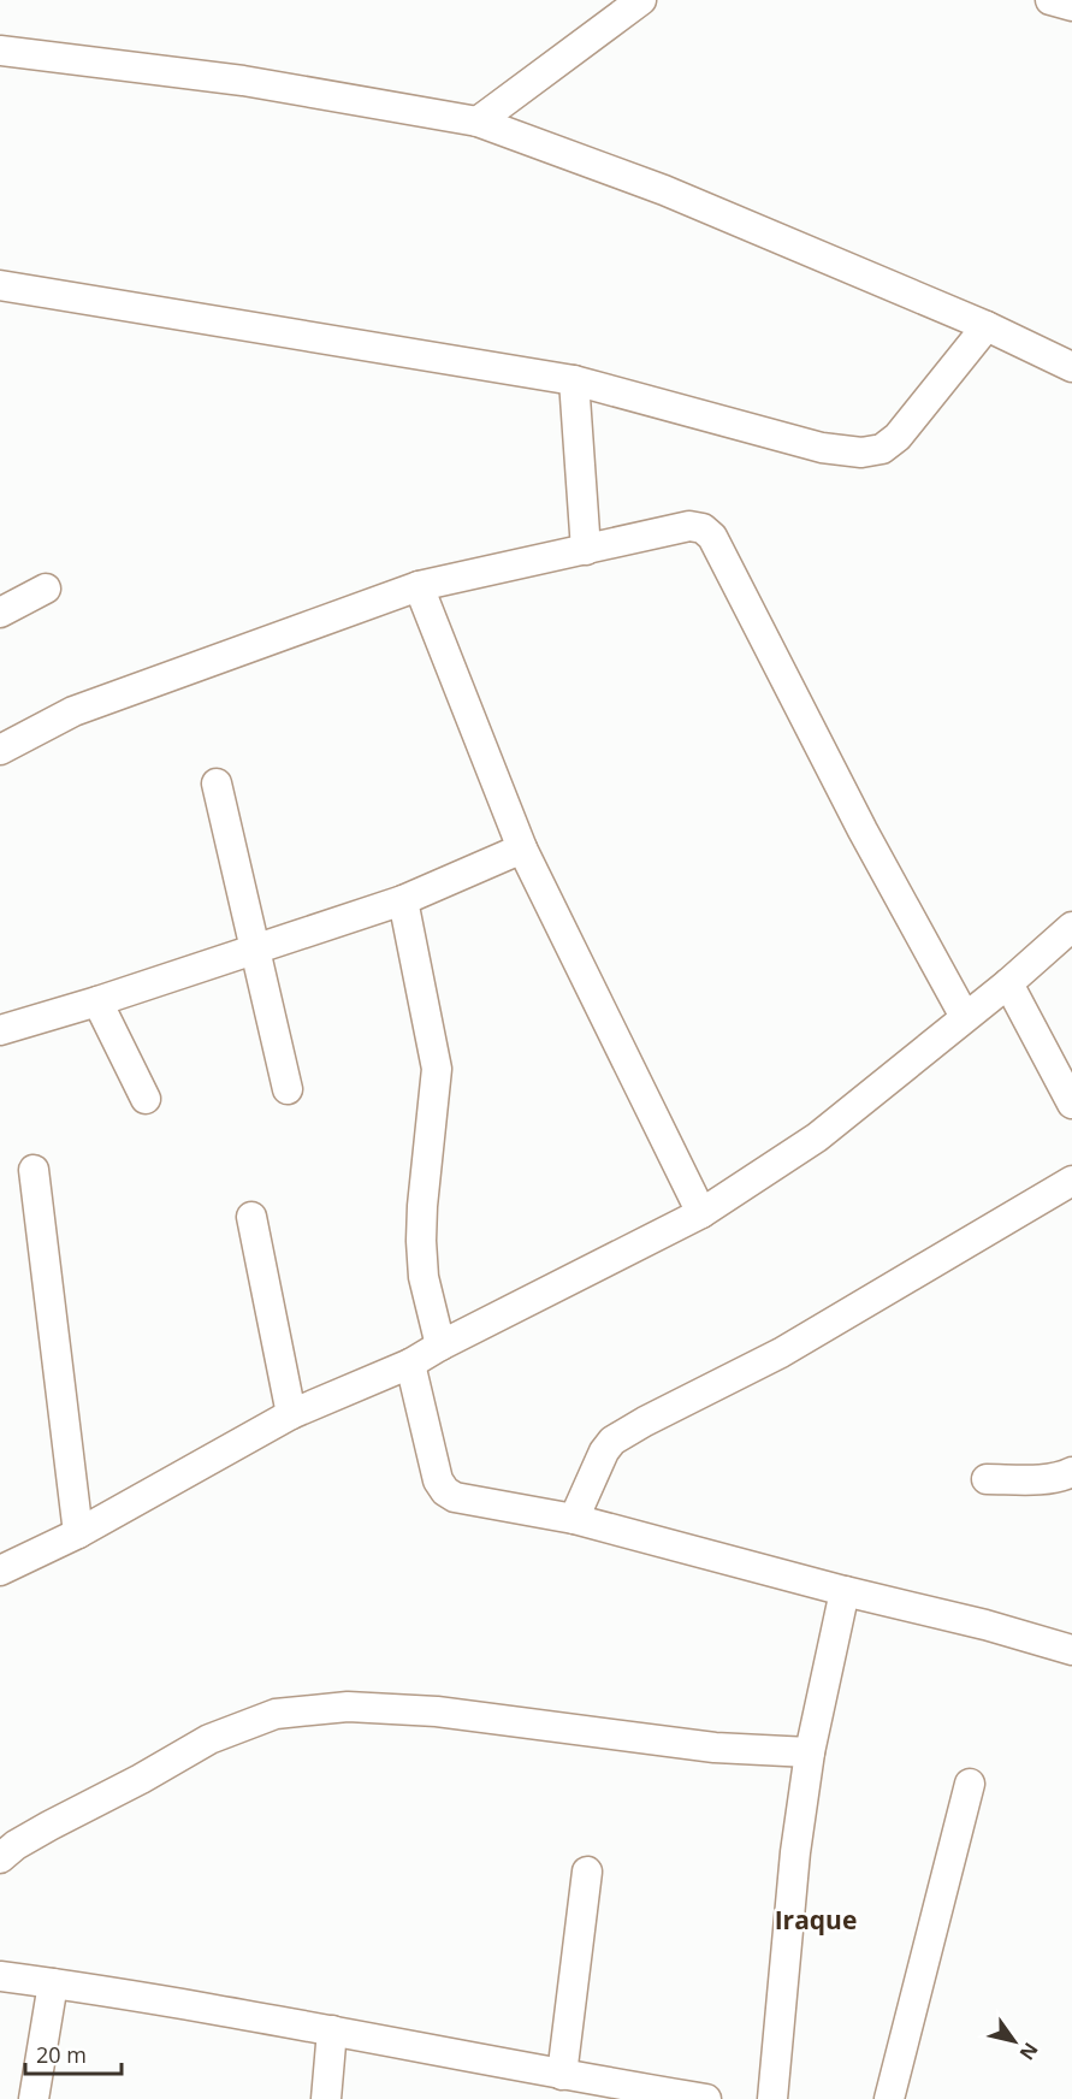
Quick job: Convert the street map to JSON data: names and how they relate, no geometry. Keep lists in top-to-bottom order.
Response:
{
  "districts": ["Iraque"],
  "scale_bar": "20 m",
  "north": "bottom right"
}
